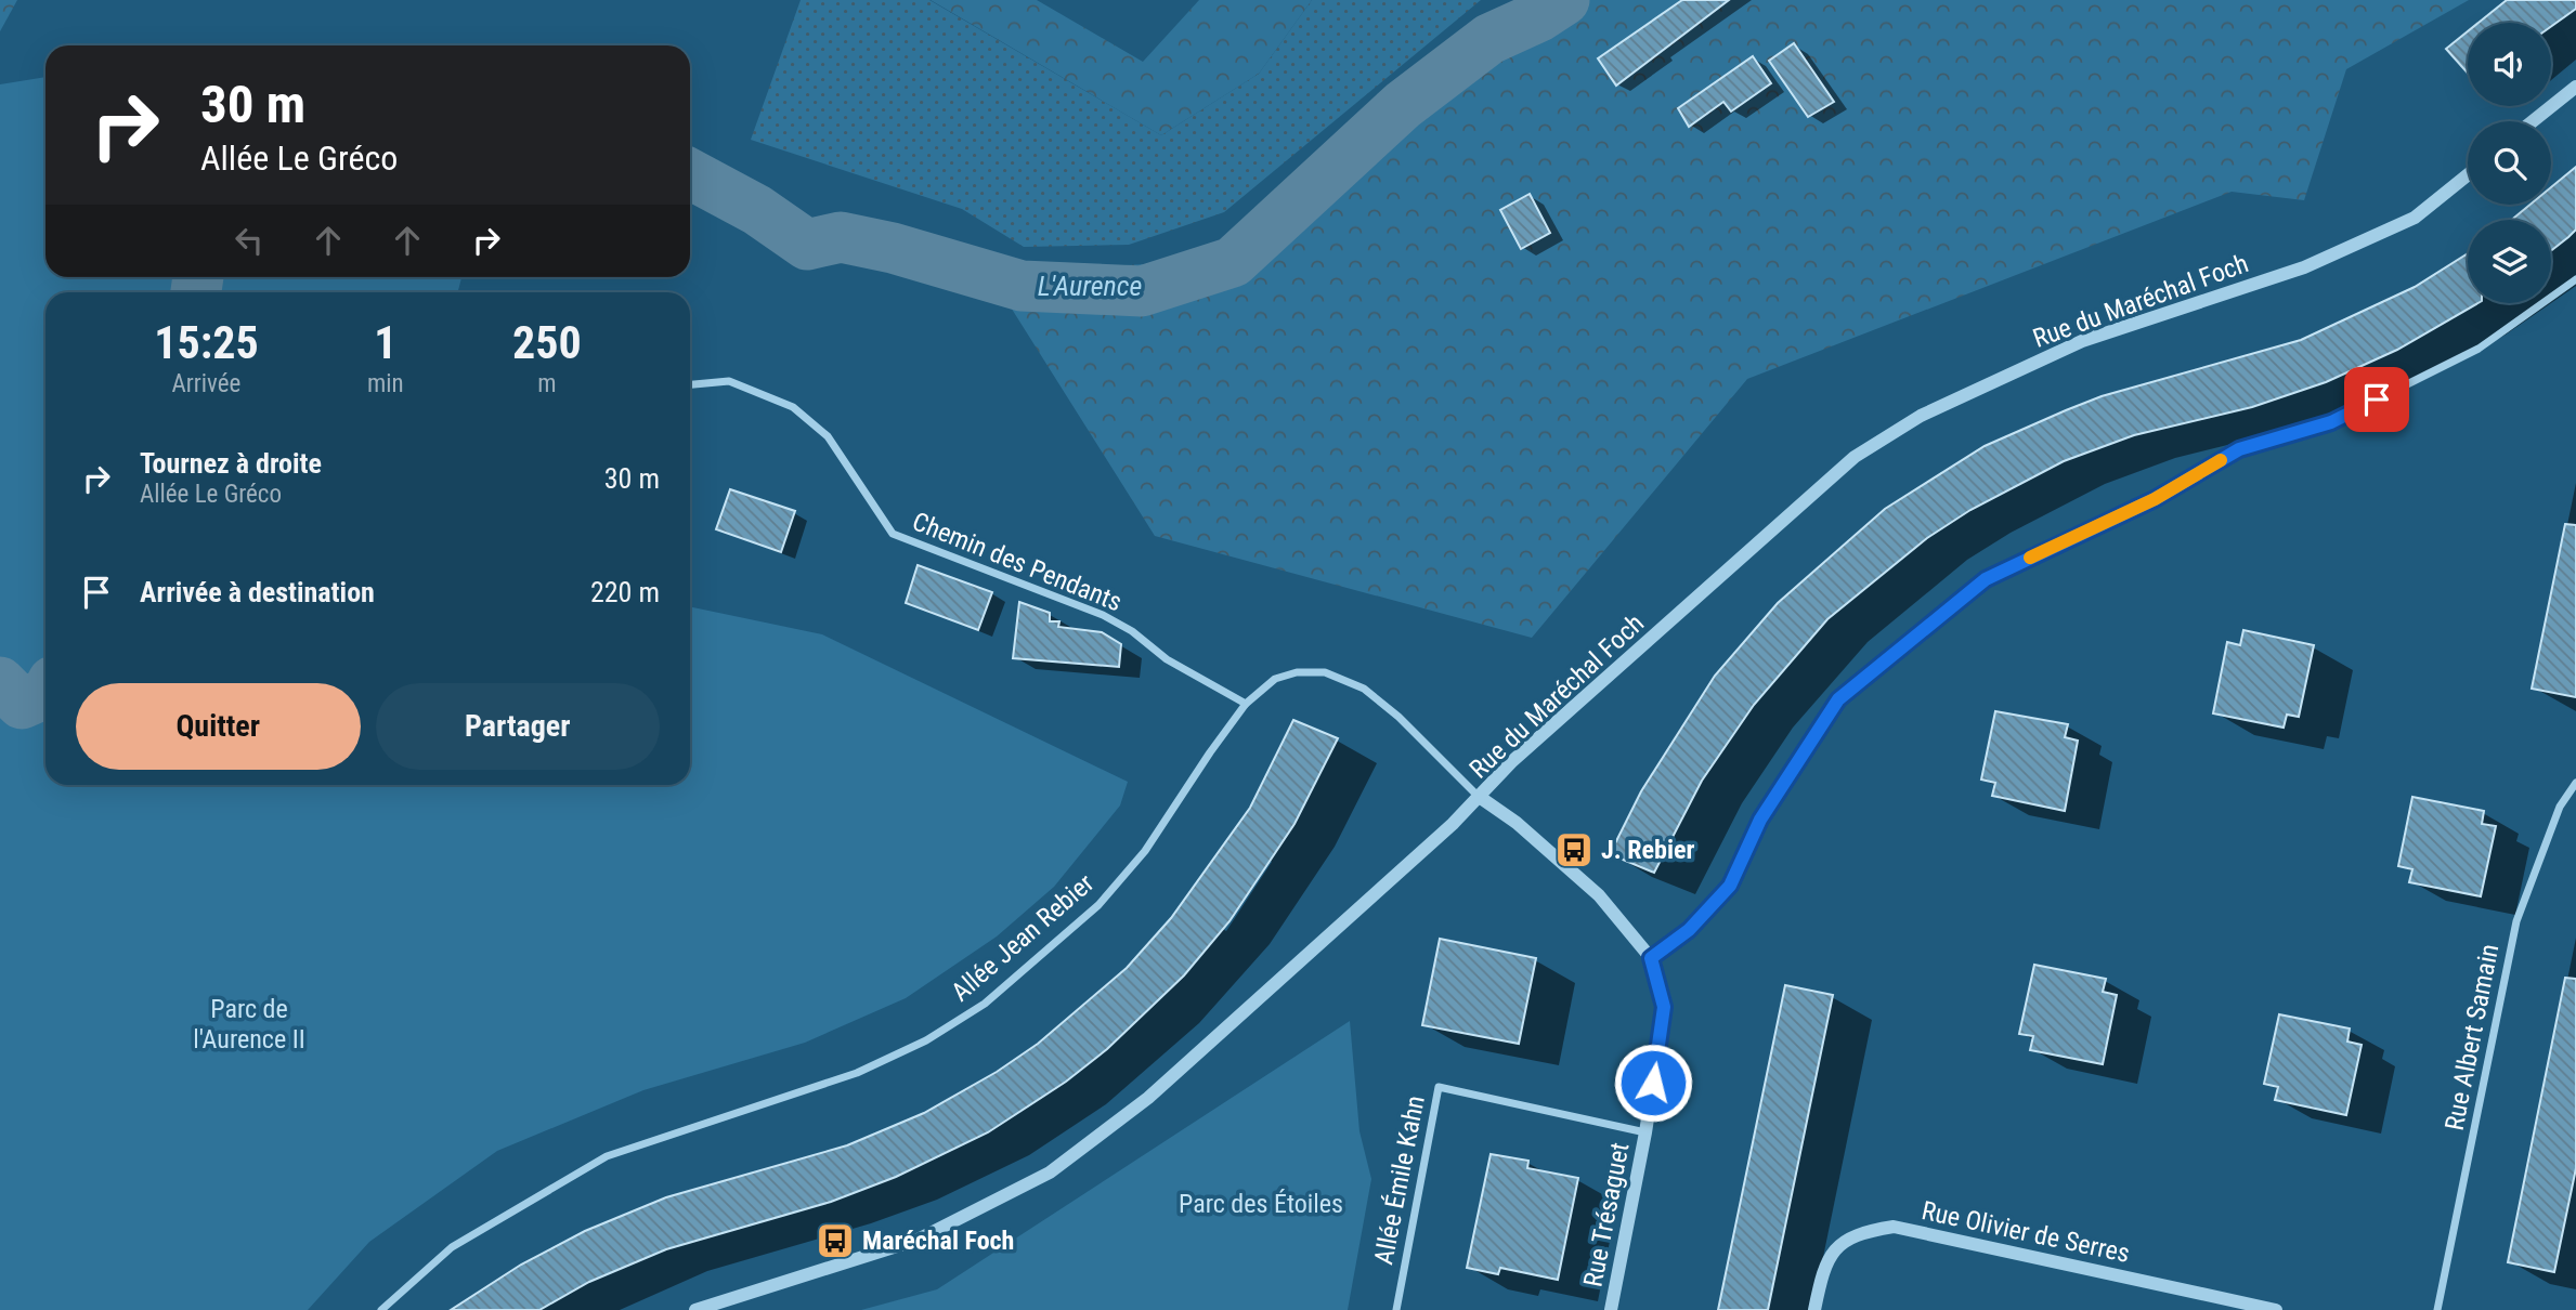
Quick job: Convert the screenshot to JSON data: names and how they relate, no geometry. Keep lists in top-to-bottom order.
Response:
{
  "streets": {
    "street": [
      "Rue du Maréchal Foch",
      "Chemin des Pendants",
      "Allée Jean Rebier",
      "Rue Albert Samain",
      "Allée Émile Kahn",
      "Rue Trésaguet",
      "Rue Olivier de Serres"
    ]
  },
  "crossings": [
    ["Rue du Maréchal Foch", "Allée Jean Rebier"],
    ["Rue du Maréchal Foch", "Rue Trésaguet"],
    ["Chemin des Pendants", "Allée Jean Rebier"],
    ["Allée Jean Rebier", "Rue Trésaguet"],
    ["Allée Émile Kahn", "Rue Trésaguet"]
  ],
  "water": ["L'Aurence"],
  "parks": ["Parc de l'Aurence II", "Parc des Étoiles"],
  "places": {
    "bus stop": ["J. Rebier", "Maréchal Foch"]
  },
  "page": {
    "turn": ["30 m", "Allée Le Gréco"],
    "eta": [
      "15:25",
      "Arrivée",
      "1",
      "min",
      "250",
      "m"
    ],
    "list": [
      {
        "name": "Tournez à droite",
        "note": "Allée Le Gréco",
        "value": "30 m"
      },
      {
        "name": "Arrivée à destination",
        "value": "220 m"
      }
    ],
    "buttons": ["Quitter", "Partager"]
  }
}
